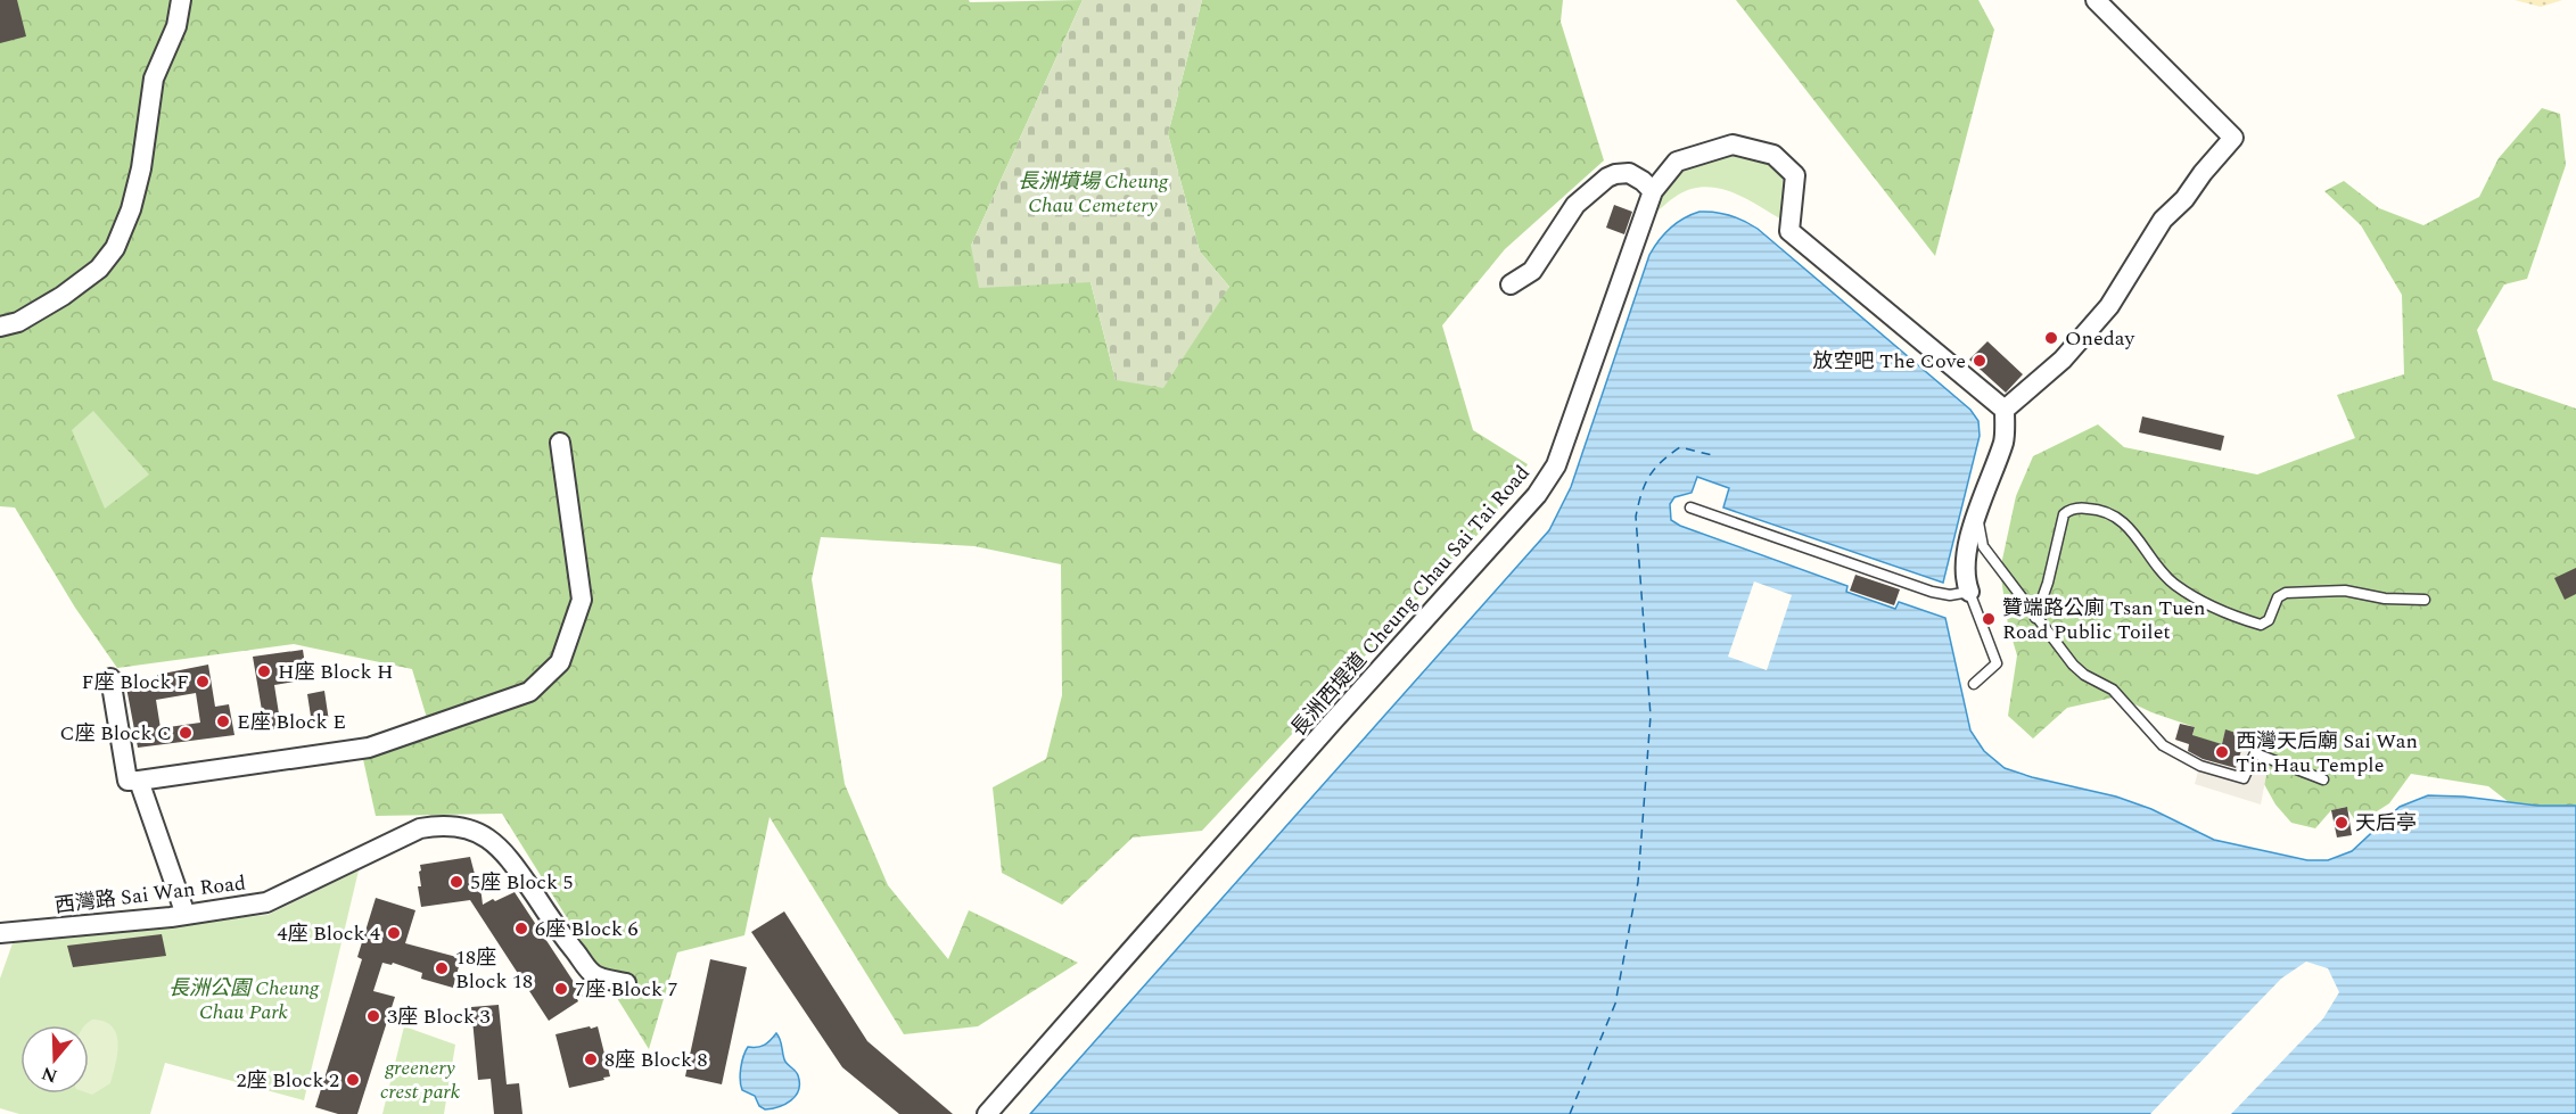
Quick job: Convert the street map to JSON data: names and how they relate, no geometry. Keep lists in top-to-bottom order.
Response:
{
  "streets": {
    "street": ["長洲西堤道 Cheung Chau Sai Tai Road", "西灣路 Sai Wan Road"]
  },
  "parks": ["長洲墳場 Cheung Chau Cemetery", "長洲公園 Cheung Chau Park", "greenery crest park"],
  "places": [
    "Oneday",
    "放空吧 The Cove",
    "贊端路公廁 Tsan Tuen Road Public Toilet",
    "H座 Block H",
    "F座 Block F",
    "E座 Block E",
    "C座 Block C",
    "西灣天后廟 Sai Wan Tin Hau Temple",
    "天后亭",
    "5座 Block 5",
    "6座 Block 6",
    "4座 Block 4",
    "18座 Block 18",
    "7座 Block 7",
    "3座 Block 3",
    "8座 Block 8",
    "2座 Block 2"
  ],
  "north": "bottom"
}
